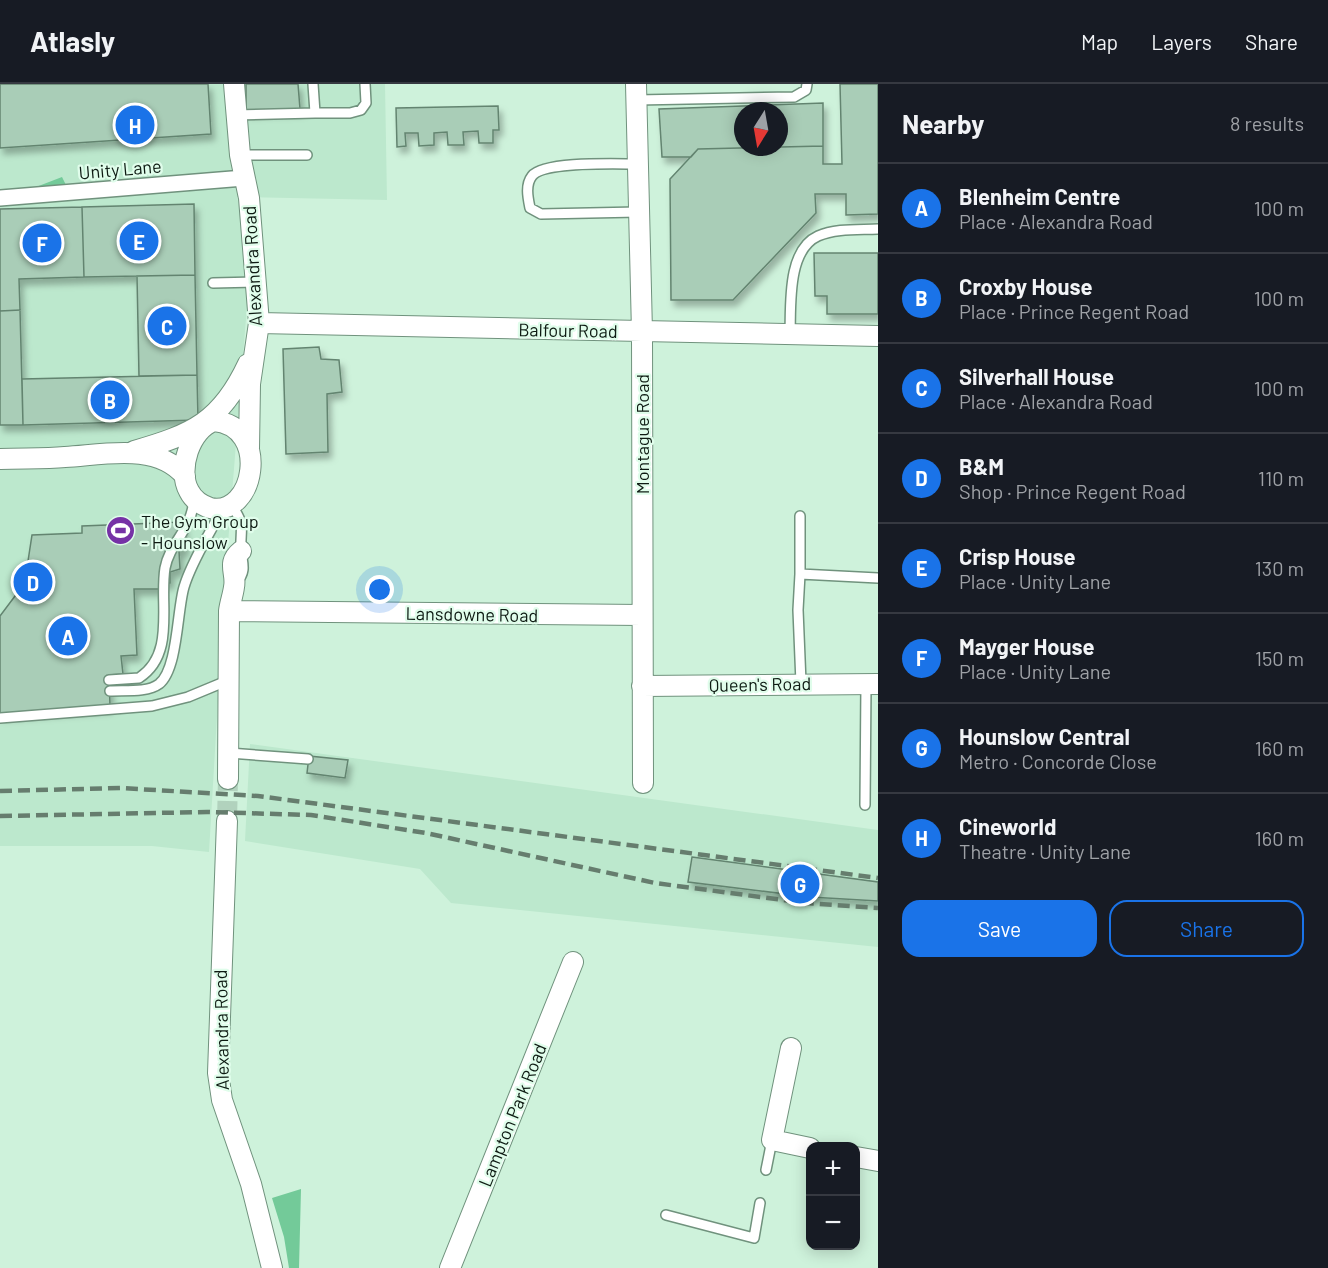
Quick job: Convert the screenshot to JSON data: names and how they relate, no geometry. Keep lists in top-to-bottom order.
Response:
{
  "streets": {
    "street": [
      "Unity Lane",
      "Alexandra Road",
      "Balfour Road",
      "Montague Road",
      "Lansdowne Road",
      "Queen's Road",
      "Lampton Park Road"
    ]
  },
  "crossings": [
    ["Unity Lane", "Alexandra Road"],
    ["Alexandra Road", "Balfour Road"],
    ["Balfour Road", "Montague Road"],
    ["Montague Road", "Lansdowne Road"],
    ["Montague Road", "Queen's Road"]
  ],
  "places": {
    "sports": ["The Gym Group - Hounslow"]
  },
  "north": "bottom",
  "page": {
    "header": "Atlasly",
    "nav": ["Map", "Layers", "Share"],
    "heading": ["Nearby", "8 results"],
    "pins": [
      "H",
      "E",
      "F",
      "C",
      "B",
      "D",
      "A",
      "G"
    ],
    "list": [
      {
        "mark": "A",
        "name": "Blenheim Centre",
        "note": "Place · Alexandra Road",
        "value": "100 m"
      },
      {
        "mark": "B",
        "name": "Croxby House",
        "note": "Place · Prince Regent Road",
        "value": "100 m"
      },
      {
        "mark": "C",
        "name": "Silverhall House",
        "note": "Place · Alexandra Road",
        "value": "100 m"
      },
      {
        "mark": "D",
        "name": "B&M",
        "note": "Shop · Prince Regent Road",
        "value": "110 m"
      },
      {
        "mark": "E",
        "name": "Crisp House",
        "note": "Place · Unity Lane",
        "value": "130 m"
      },
      {
        "mark": "F",
        "name": "Mayger House",
        "note": "Place · Unity Lane",
        "value": "150 m"
      },
      {
        "mark": "G",
        "name": "Hounslow Central",
        "note": "Metro · Concorde Close",
        "value": "160 m"
      },
      {
        "mark": "H",
        "name": "Cineworld",
        "note": "Theatre · Unity Lane",
        "value": "160 m"
      }
    ],
    "buttons": ["Save", "Share"],
    "map_buttons": ["+", "−"]
  }
}
